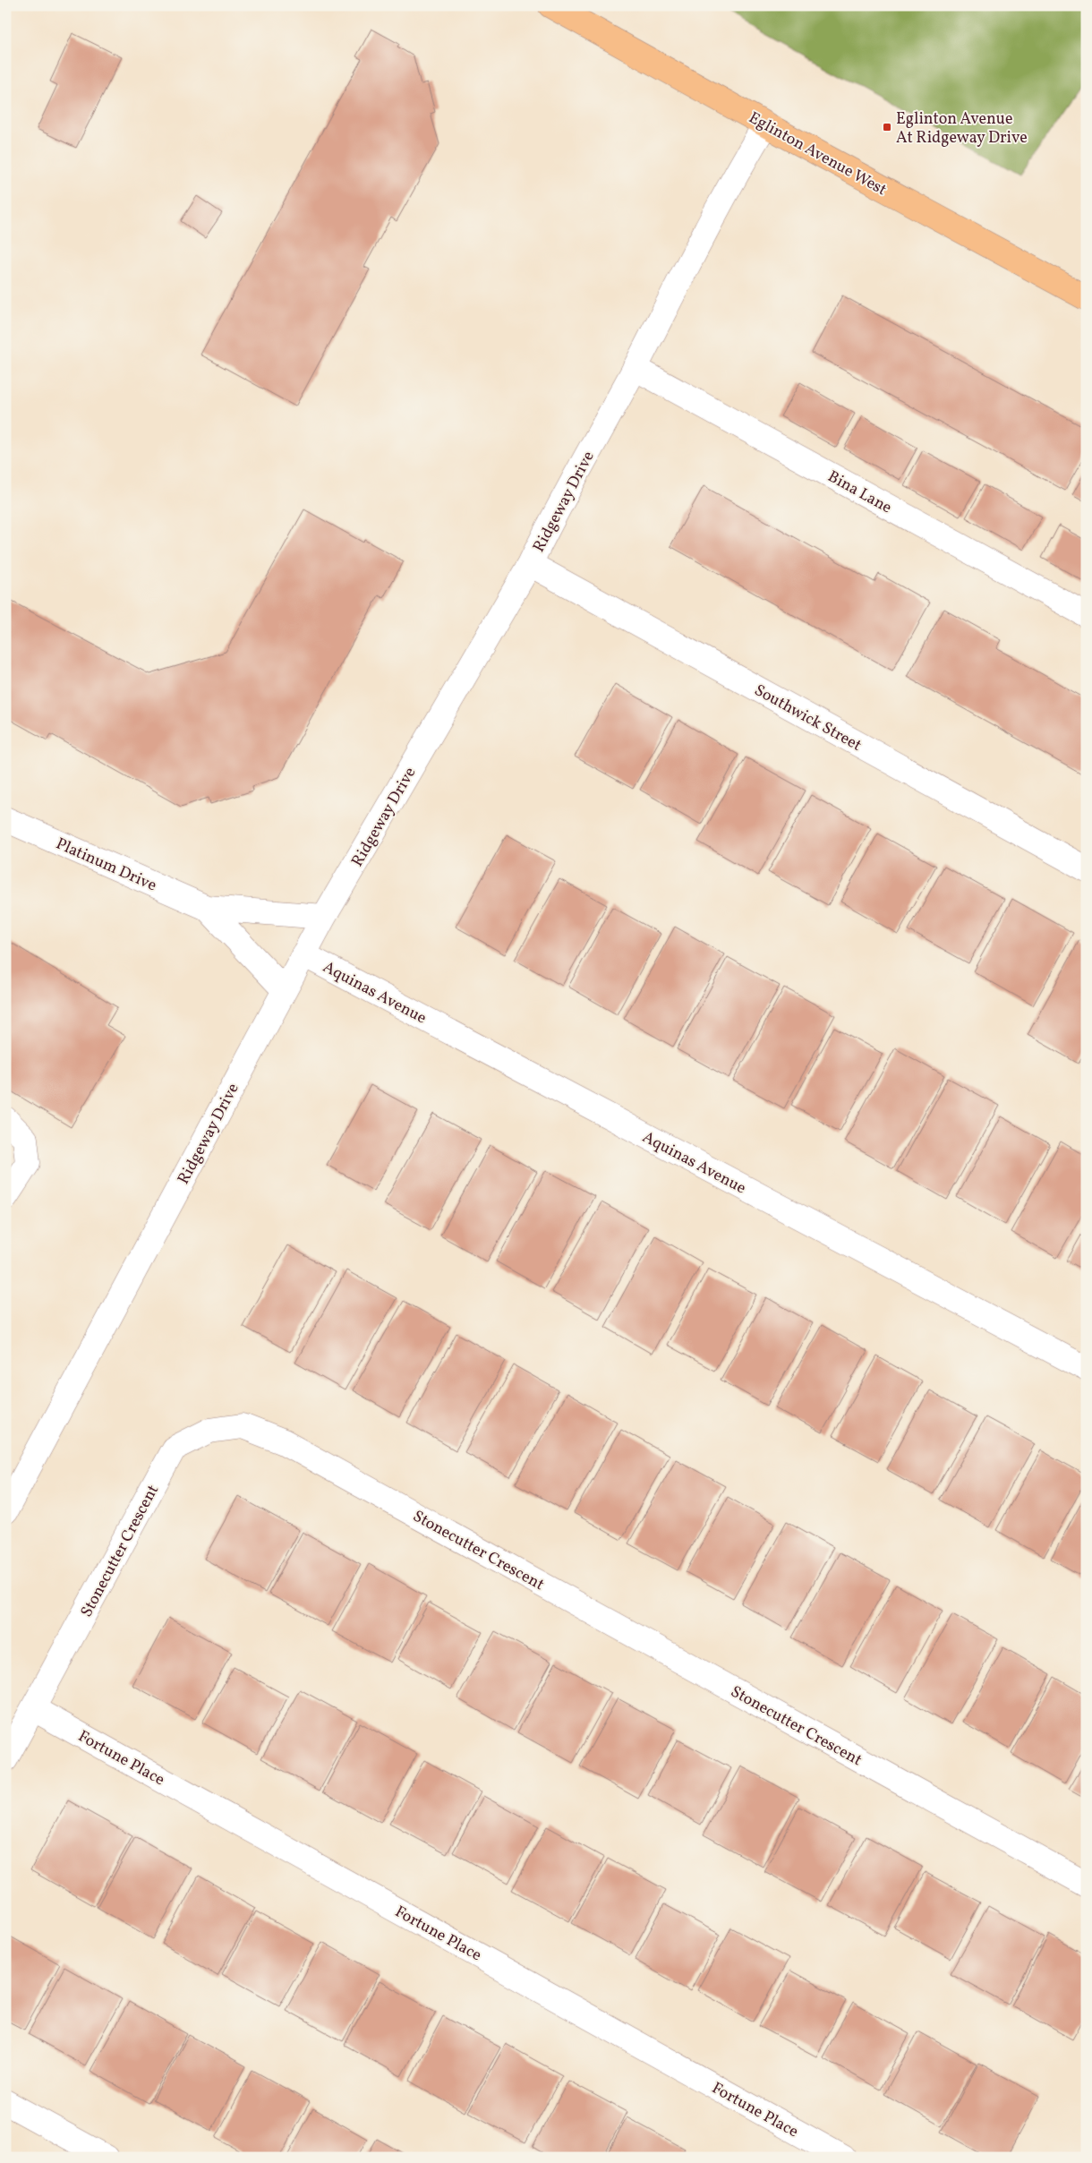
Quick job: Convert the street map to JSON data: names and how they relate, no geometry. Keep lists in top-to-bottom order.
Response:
{
  "streets": {
    "main road": ["Eglinton Avenue West"],
    "street": [
      "Bina Lane",
      "Ridgeway Drive",
      "Southwick Street",
      "Platinum Drive",
      "Aquinas Avenue",
      "Stonecutter Crescent",
      "Fortune Place"
    ]
  },
  "crossings": [
    ["Eglinton Avenue West", "Ridgeway Drive"],
    ["Bina Lane", "Ridgeway Drive"],
    ["Ridgeway Drive", "Southwick Street"],
    ["Ridgeway Drive", "Platinum Drive"],
    ["Ridgeway Drive", "Aquinas Avenue"],
    ["Stonecutter Crescent", "Fortune Place"]
  ],
  "places": {
    "transit": ["Eglinton Avenue At Ridgeway Drive"]
  }
}
